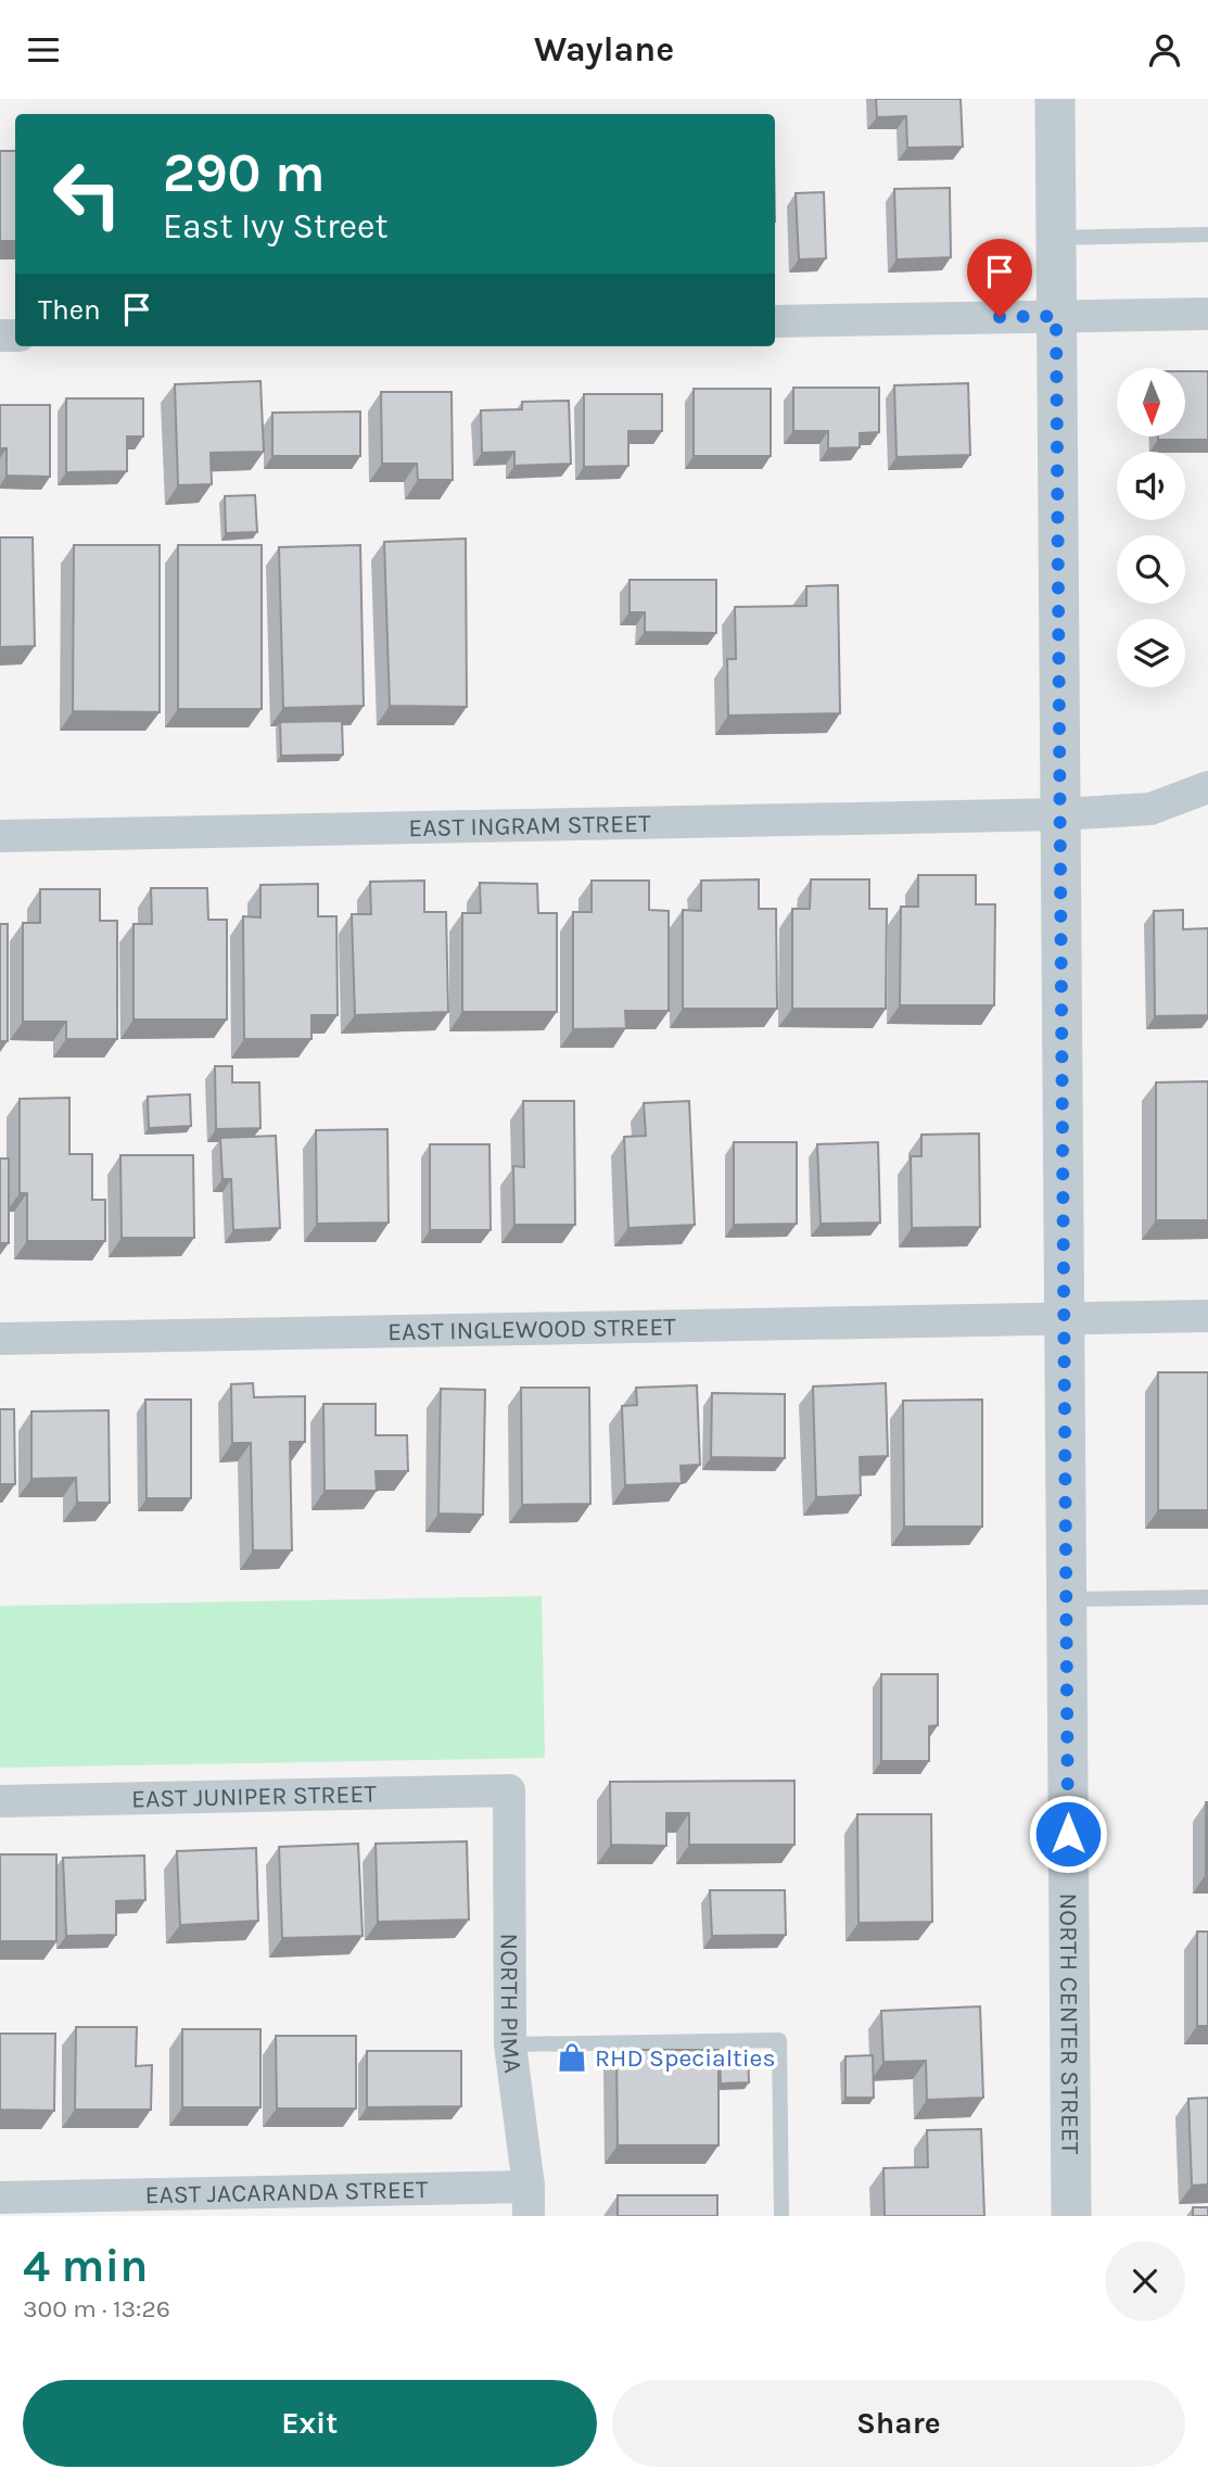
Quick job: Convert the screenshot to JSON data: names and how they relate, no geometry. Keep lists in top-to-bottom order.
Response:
{
  "streets": {
    "street": [
      "EAST INGRAM STREET",
      "EAST INGLEWOOD STREET",
      "EAST JUNIPER STREET",
      "NORTH PIMA",
      "NORTH CENTER STREET",
      "EAST JACARANDA STREET"
    ]
  },
  "crossings": [
    ["EAST INGRAM STREET", "NORTH CENTER STREET"],
    ["EAST INGLEWOOD STREET", "NORTH CENTER STREET"],
    ["EAST JUNIPER STREET", "NORTH PIMA"],
    ["NORTH PIMA", "EAST JACARANDA STREET"]
  ],
  "places": {
    "shop": ["RHD Specialties"]
  },
  "north": "bottom",
  "page": {
    "header": "Waylane",
    "turn": ["290 m", "East Ivy Street"],
    "then": "Then",
    "heading": ["4 min", "300 m · 13:26"],
    "buttons": ["Exit", "Share"]
  }
}
